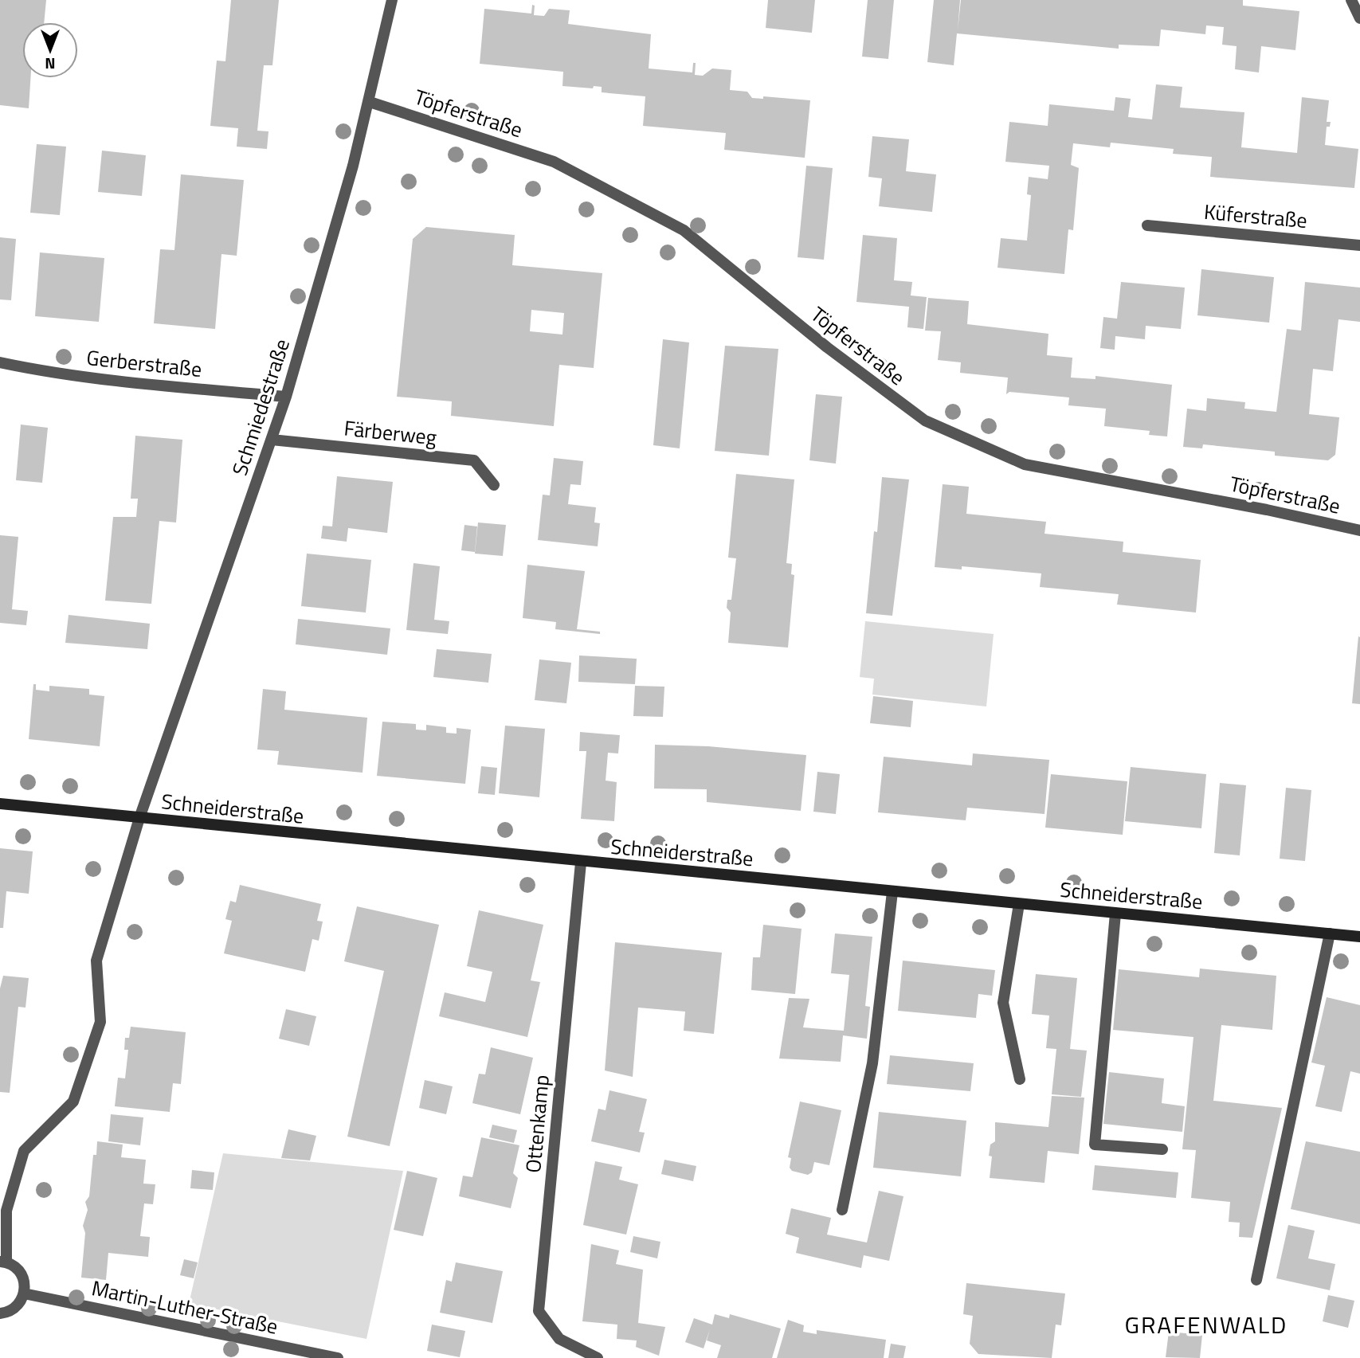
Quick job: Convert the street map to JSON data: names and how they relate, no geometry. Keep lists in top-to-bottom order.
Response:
{
  "streets": {
    "street": [
      "Töpferstraße",
      "Küferstraße",
      "Gerberstraße",
      "Schmiedestraße",
      "Färberweg",
      "Schneiderstraße",
      "Ottenkamp",
      "Martin-Luther-Straße"
    ]
  },
  "crossings": [
    ["Töpferstraße", "Schmiedestraße"],
    ["Gerberstraße", "Schmiedestraße"],
    ["Schmiedestraße", "Färberweg"],
    ["Schmiedestraße", "Schneiderstraße"],
    ["Schneiderstraße", "Ottenkamp"]
  ],
  "districts": ["GRAFENWALD"],
  "north": "bottom"
}
